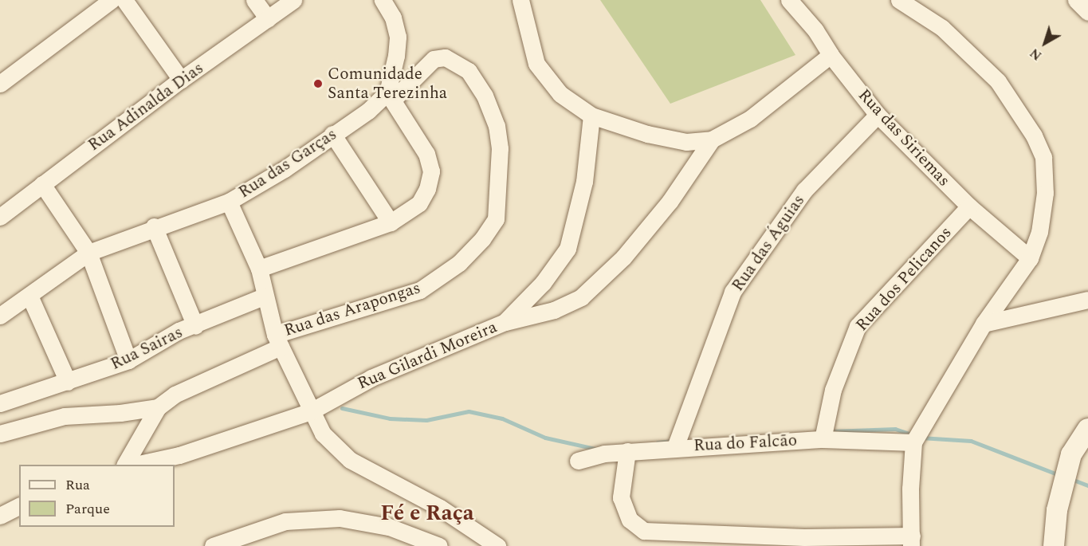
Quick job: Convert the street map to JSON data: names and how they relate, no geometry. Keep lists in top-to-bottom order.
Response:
{
  "streets": {
    "street": [
      "Rua Adinalda Dias",
      "Rua das Siriemas",
      "Rua das Garças",
      "Rua das Águias",
      "Rua dos Pelicanos",
      "Rua das Arapongas",
      "Rua Sairas",
      "Rua Gilardi Moreira",
      "Rua do Falcão"
    ]
  },
  "crossings": [
    ["Rua das Siriemas", "Rua das Águias"],
    ["Rua das Siriemas", "Rua dos Pelicanos"],
    ["Rua das Garças", "Rua das Arapongas"],
    ["Rua das Águias", "Rua do Falcão"],
    ["Rua dos Pelicanos", "Rua do Falcão"],
    ["Rua das Arapongas", "Rua Sairas"],
    ["Rua das Arapongas", "Rua Gilardi Moreira"]
  ],
  "districts": ["Fé e Raça"],
  "places": ["Comunidade Santa Terezinha"],
  "legend": ["Rua", "Parque"],
  "north": "bottom left"
}
